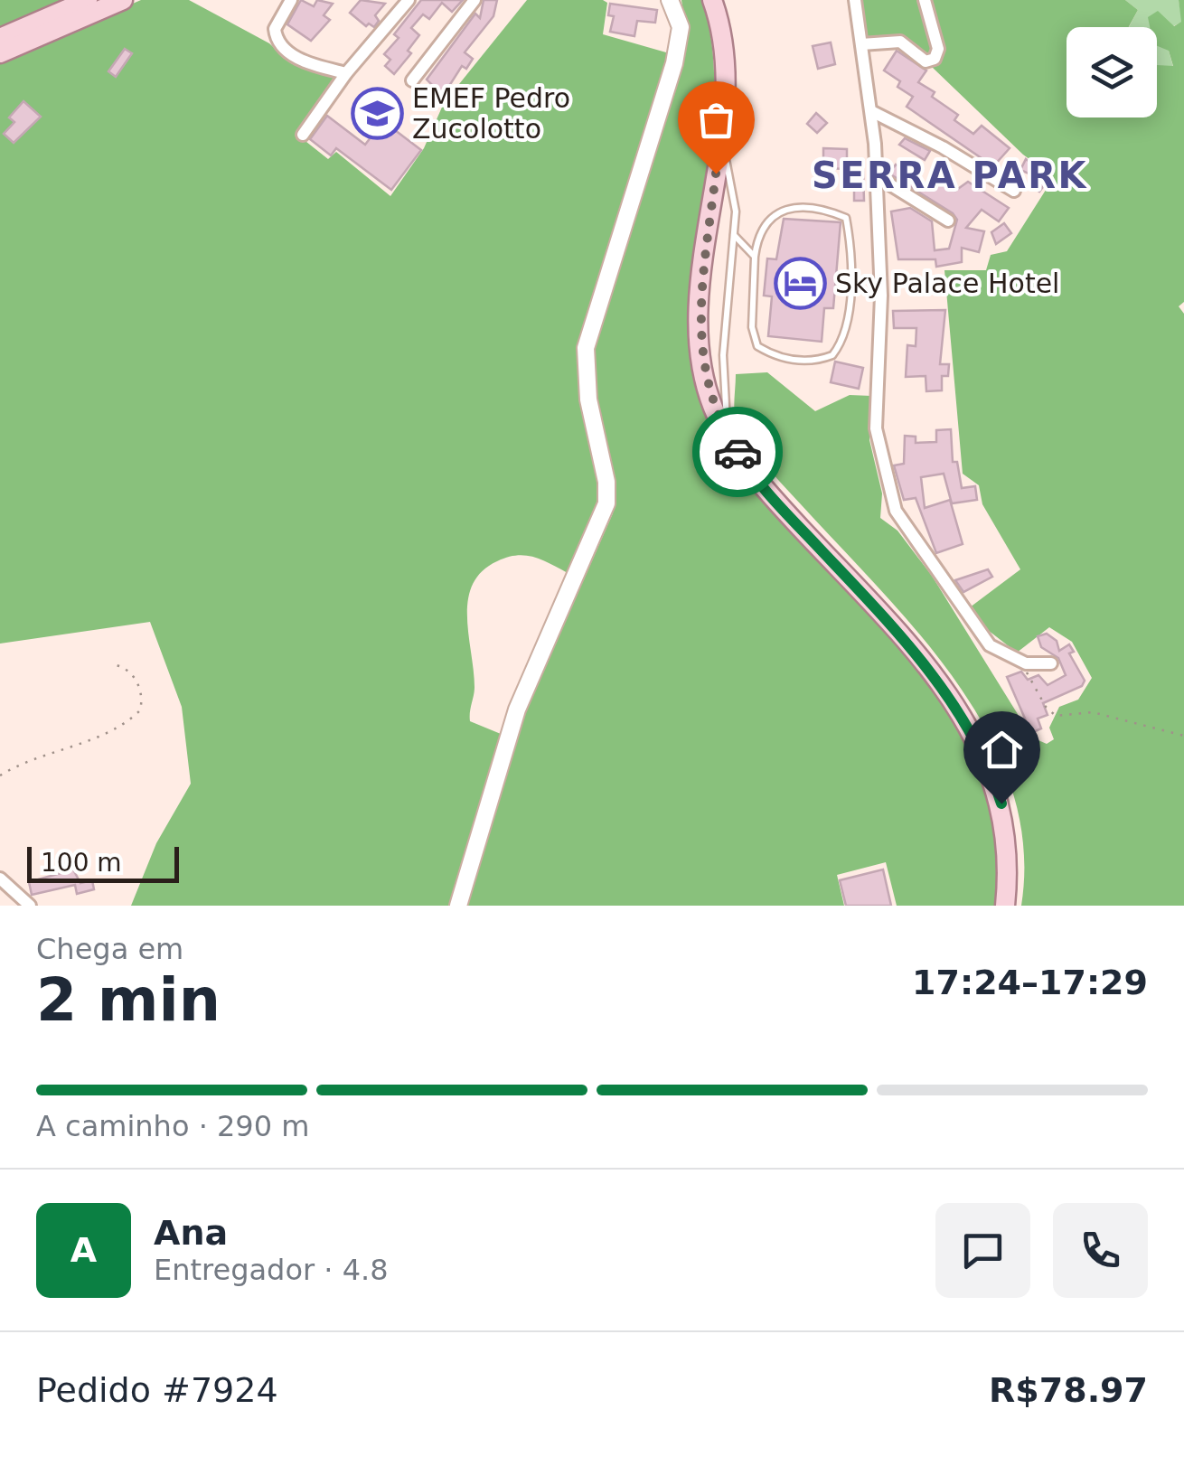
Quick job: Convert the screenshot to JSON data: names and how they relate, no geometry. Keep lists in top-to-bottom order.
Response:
{
  "districts": ["SERRA PARK"],
  "places": {
    "school or university": ["EMEF Pedro Zucolotto"],
    "hotel": ["Sky Palace Hotel"]
  },
  "scale_bar": "100 m",
  "page": {
    "scale": "100 m",
    "heading": ["2 min", "Chega em", "17:24–17:29"],
    "panel": [
      "Ana",
      "Entregador · 4.8",
      "Pedido #7924",
      "R$78.97"
    ],
    "bar": "A caminho · 290 m",
    "round": "A"
  }
}
